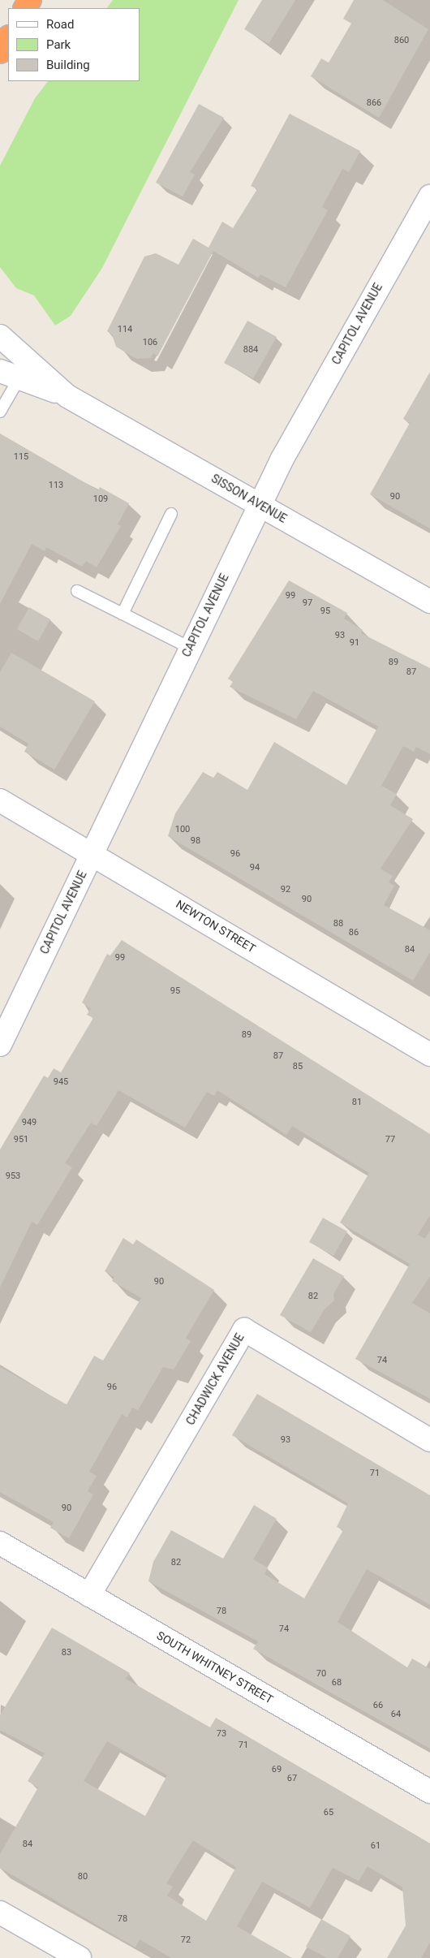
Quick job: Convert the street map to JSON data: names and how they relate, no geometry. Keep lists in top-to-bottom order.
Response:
{
  "streets": {
    "street": [
      "CAPITOL AVENUE",
      "SISSON AVENUE",
      "NEWTON STREET",
      "CHADWICK AVENUE",
      "SOUTH WHITNEY STREET"
    ]
  },
  "crossings": [
    ["CAPITOL AVENUE", "SISSON AVENUE"],
    ["CAPITOL AVENUE", "NEWTON STREET"],
    ["CHADWICK AVENUE", "SOUTH WHITNEY STREET"]
  ],
  "house_numbers": [
    "860",
    "866",
    "114",
    "106",
    "884",
    "115",
    "113",
    "90",
    "109",
    "99",
    "97",
    "95",
    "93",
    "91",
    "89",
    "87",
    "100",
    "98",
    "96",
    "94",
    "92",
    "90",
    "88",
    "86",
    "84",
    "99",
    "95",
    "89",
    "87",
    "85",
    "945",
    "81",
    "949",
    "951",
    "77",
    "953",
    "90",
    "82",
    "74",
    "96",
    "93",
    "71",
    "90",
    "82",
    "78",
    "74",
    "83",
    "70",
    "68",
    "66",
    "64",
    "73",
    "71",
    "69",
    "67",
    "65",
    "84",
    "61",
    "80",
    "78",
    "72"
  ],
  "legend": ["Road", "Park", "Building"]
}
